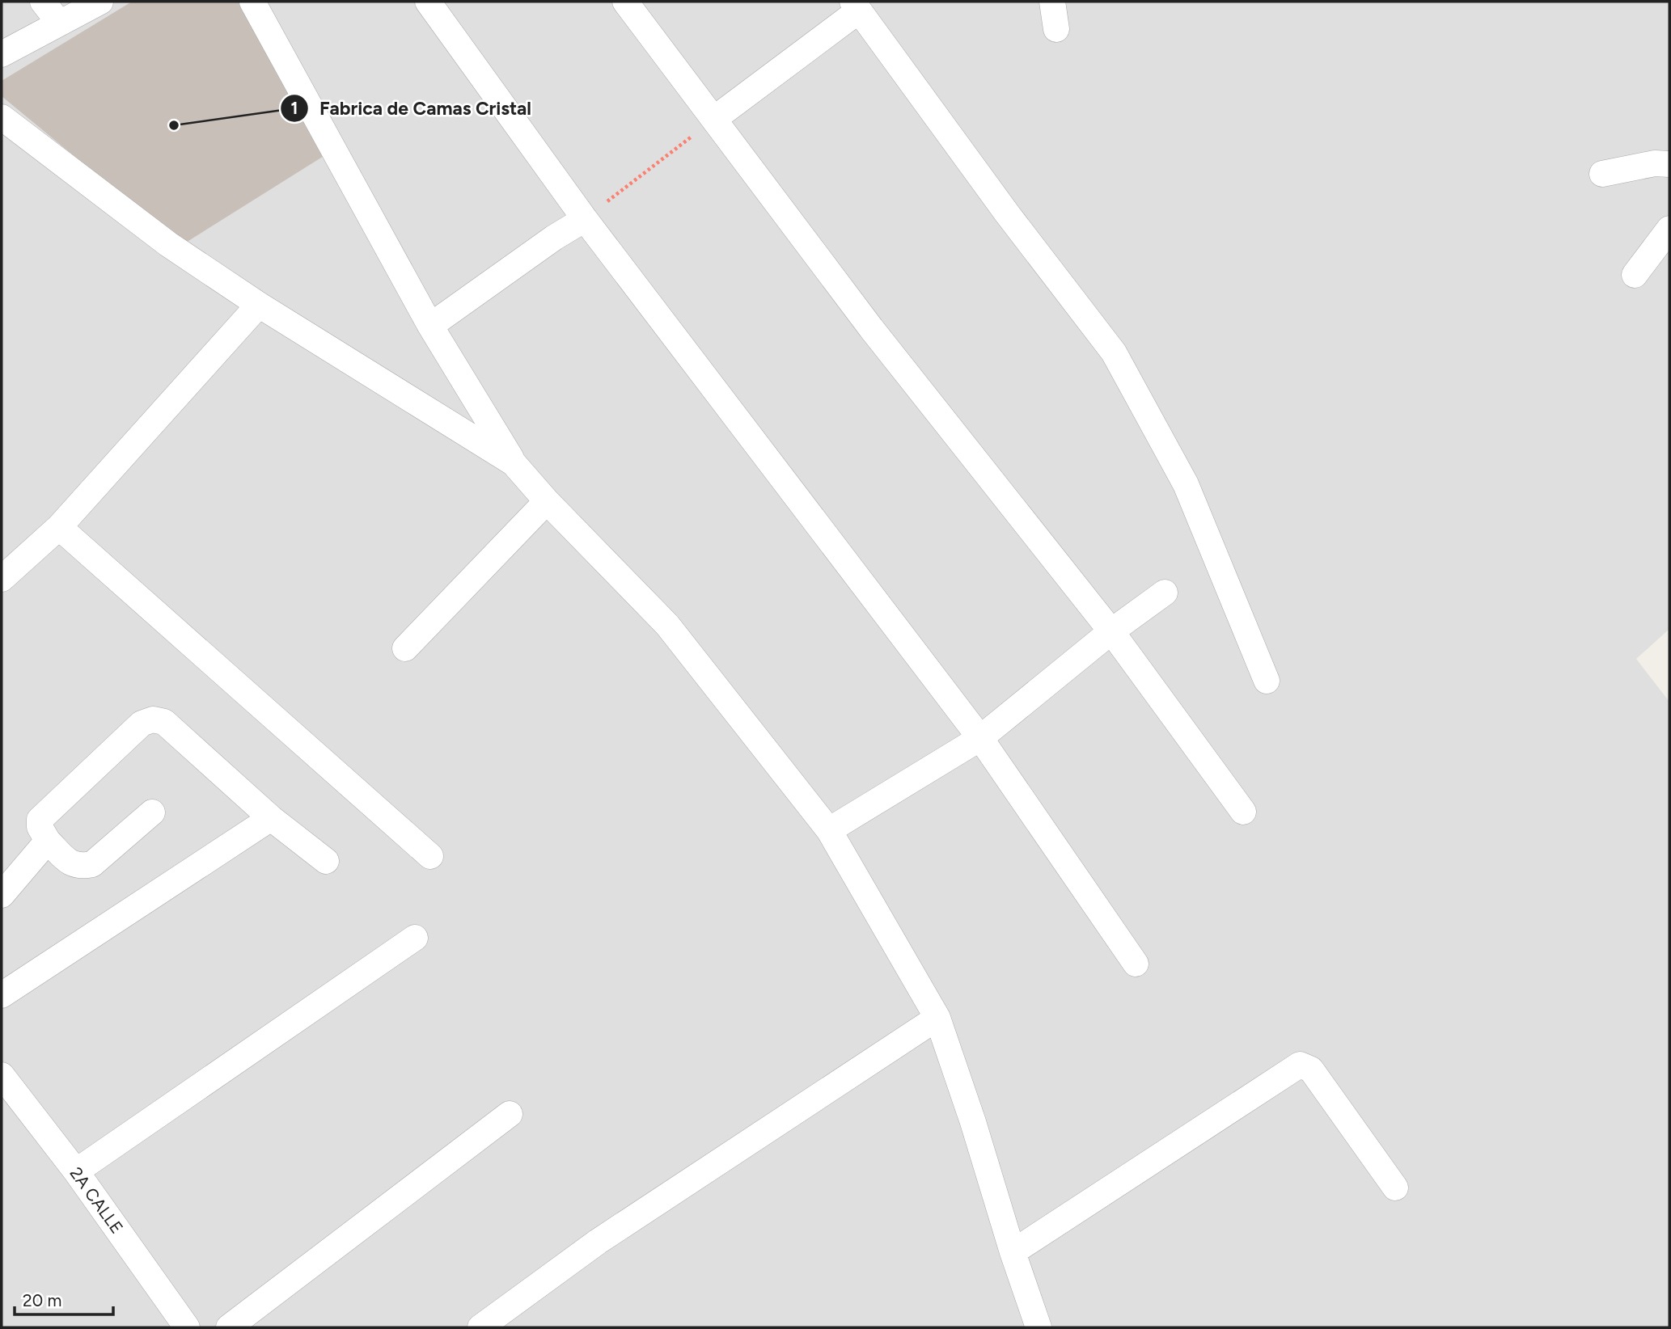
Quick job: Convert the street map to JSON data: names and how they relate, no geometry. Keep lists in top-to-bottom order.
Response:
{
  "streets": {
    "street": ["2A CALLE"]
  },
  "places": ["Fabrica de Camas Cristal"],
  "scale_bar": "20 m"
}
